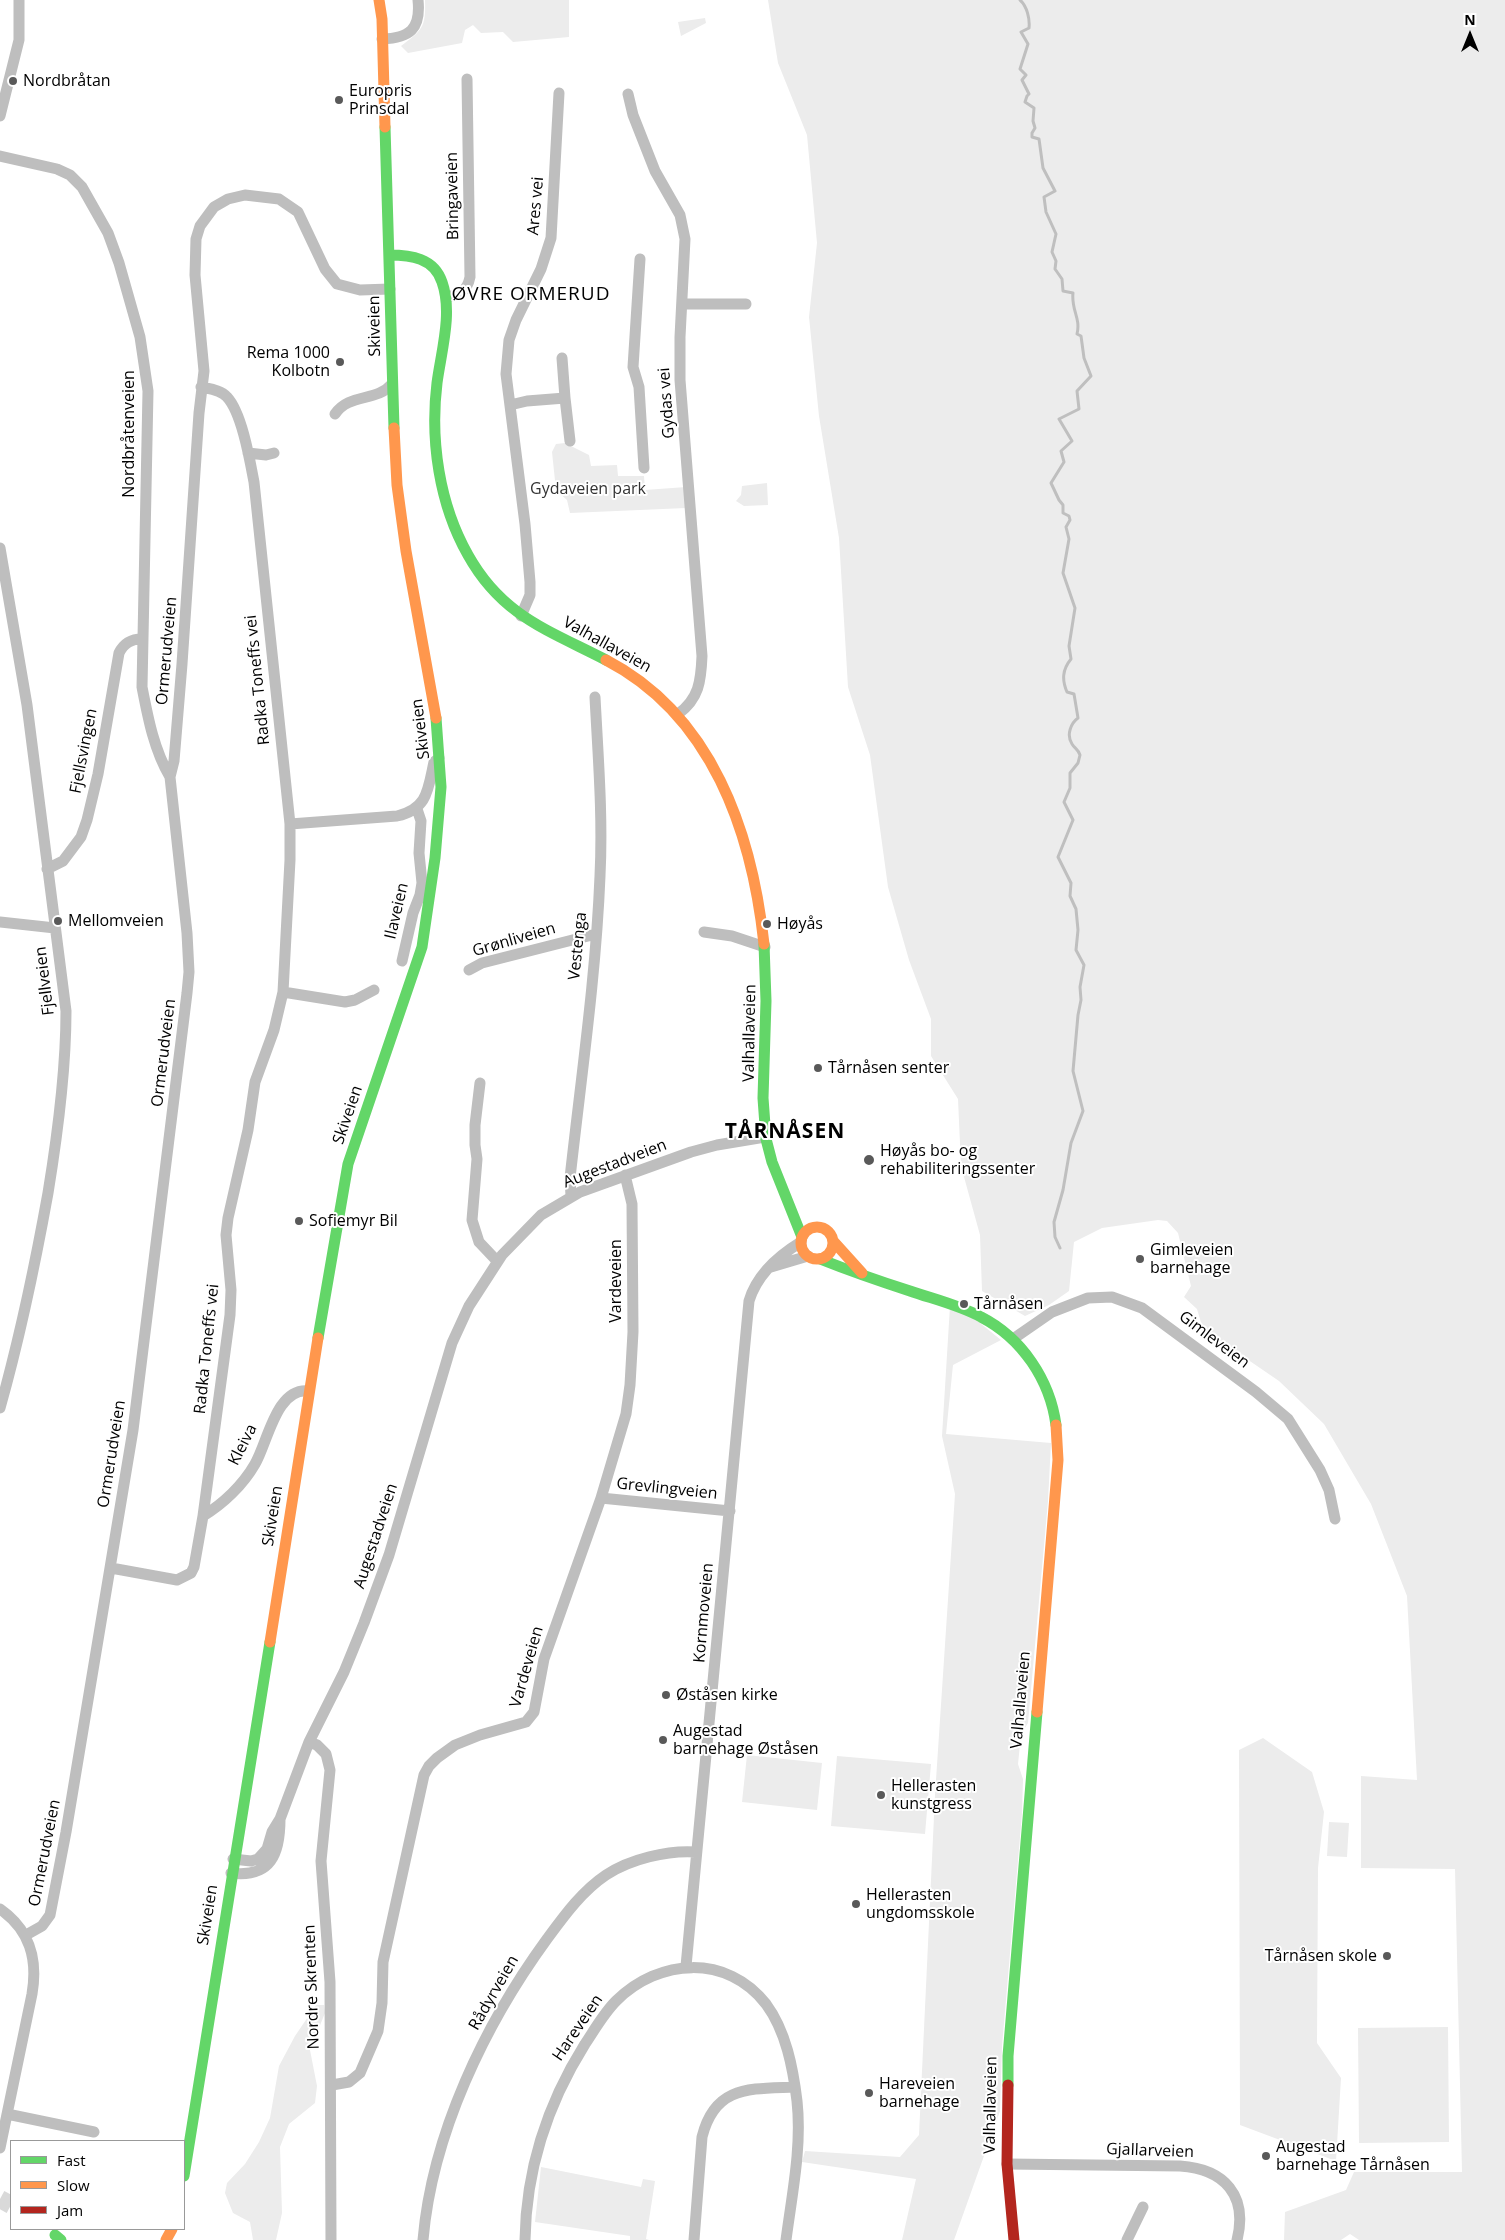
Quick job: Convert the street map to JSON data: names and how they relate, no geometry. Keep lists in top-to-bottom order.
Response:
{
  "streets": {
    "street": [
      "Bringaveien",
      "Ares vei",
      "Skiveien",
      "Gydas vei",
      "Nordbråtenveien",
      "Valhallaveien",
      "Ormerudveien",
      "Radka Toneffs vei",
      "Fjellsvingen",
      "Ilaveien",
      "Grønliveien",
      "Vestenga",
      "Fjellveien",
      "Augestadveien",
      "Vardeveien",
      "Gimleveien",
      "Kleiva",
      "Grevlingveien",
      "Kornmoveien",
      "Nordre Skrenten",
      "Rådyrveien",
      "Hareveien",
      "Gjallarveien"
    ]
  },
  "crossings": [
    ["Bringaveien", "Valhallaveien"],
    ["Ares vei", "Valhallaveien"],
    ["Skiveien", "Valhallaveien"],
    ["Skiveien", "Ormerudveien"],
    ["Skiveien", "Augestadveien"],
    ["Skiveien", "Kleiva"],
    ["Gydas vei", "Valhallaveien"],
    ["Nordbråtenveien", "Ormerudveien"],
    ["Nordbråtenveien", "Fjellsvingen"],
    ["Valhallaveien", "Augestadveien"],
    ["Valhallaveien", "Gimleveien"],
    ["Valhallaveien", "Kornmoveien"],
    ["Valhallaveien", "Gjallarveien"],
    ["Ormerudveien", "Radka Toneffs vei"],
    ["Radka Toneffs vei", "Kleiva"],
    ["Fjellsvingen", "Fjellveien"],
    ["Grønliveien", "Vestenga"],
    ["Vestenga", "Augestadveien"],
    ["Augestadveien", "Vardeveien"],
    ["Augestadveien", "Nordre Skrenten"],
    ["Vardeveien", "Grevlingveien"],
    ["Vardeveien", "Nordre Skrenten"],
    ["Grevlingveien", "Kornmoveien"],
    ["Kornmoveien", "Rådyrveien"],
    ["Kornmoveien", "Hareveien"]
  ],
  "districts": ["ØVRE ORMERUD", "TÅRNÅSEN"],
  "parks": ["Gydaveien park"],
  "places": [
    "Nordbråtan",
    "Europris Prinsdal",
    "Rema 1000 Kolbotn",
    "Mellomveien",
    "Høyås",
    "Tårnåsen senter",
    "Høyås bo- og rehabiliteringssenter",
    "Sofiemyr Bil",
    "Gimleveien barnehage",
    "Tårnåsen",
    "Øståsen kirke",
    "Augestad barnehage Øståsen",
    "Hellerasten kunstgress",
    "Hellerasten ungdomsskole",
    "Tårnåsen skole",
    "Hareveien barnehage",
    "Augestad barnehage Tårnåsen"
  ],
  "legend": ["Fast", "Slow", "Jam"],
  "north": "top"
}
